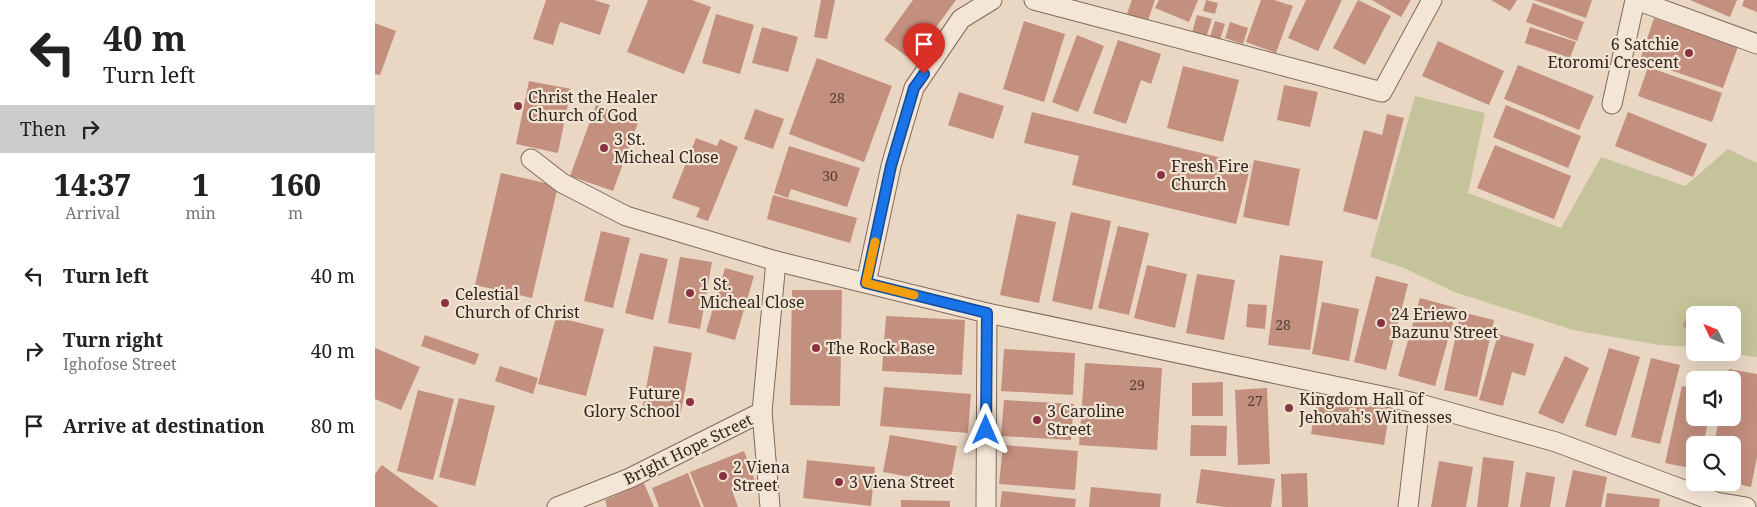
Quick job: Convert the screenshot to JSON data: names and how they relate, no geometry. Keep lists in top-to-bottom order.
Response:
{
  "streets": {
    "street": ["Bright Hope Street"]
  },
  "places": [
    "6 Satchie Etoromi Crescent",
    "Christ the Healer Church of God",
    "3 St. Micheal Close",
    "Fresh Fire Church",
    "1 St. Micheal Close",
    "Celestial Church of Christ",
    "24 Eriewo Bazunu Street",
    "The Rock Base",
    "Future Glory School",
    "Kingdom Hall of Jehovah's Witnesses",
    "3 Caroline Street",
    "2 Viena Street",
    "3 Viena Street"
  ],
  "house_numbers": [
    "28",
    "30",
    "28",
    "29",
    "27"
  ],
  "north": "top left",
  "page": {
    "turn": ["40 m", "Turn left"],
    "then": "Then",
    "eta": [
      "14:37",
      "Arrival",
      "1",
      "min",
      "160",
      "m"
    ],
    "list": [
      {
        "name": "Turn left",
        "value": "40 m"
      },
      {
        "name": "Turn right",
        "note": "Ighofose Street",
        "value": "40 m"
      },
      {
        "name": "Arrive at destination",
        "value": "80 m"
      }
    ]
  }
}
